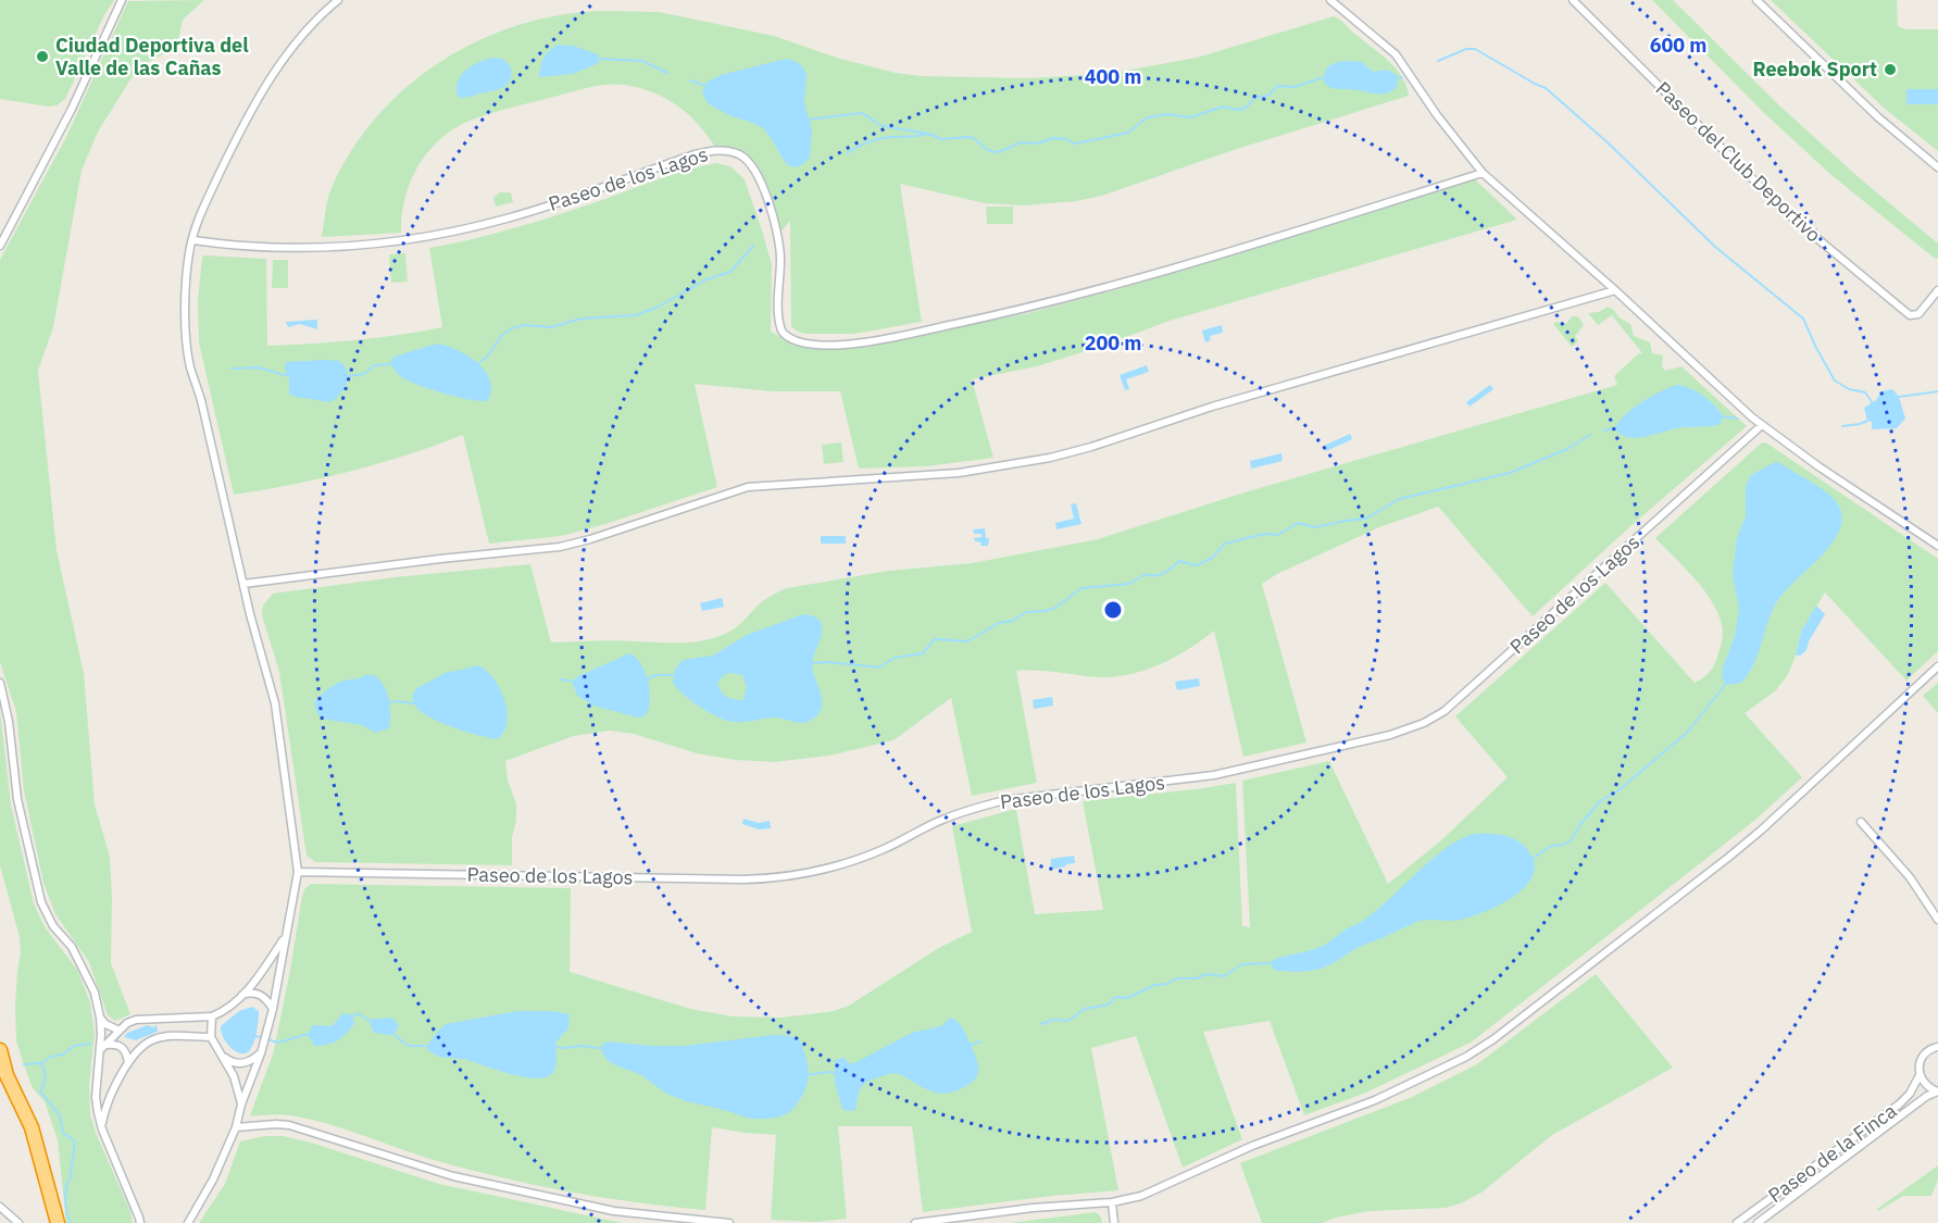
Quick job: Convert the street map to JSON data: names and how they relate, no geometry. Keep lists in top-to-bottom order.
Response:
{
  "streets": {
    "street": ["Paseo del Club Deportivo", "Paseo de los Lagos", "Paseo de la Finca"]
  },
  "places": ["Ciudad Deportiva del Valle de las Cañas", "Reebok Sport"],
  "rings": ["600 m", "400 m", "200 m"]
}
